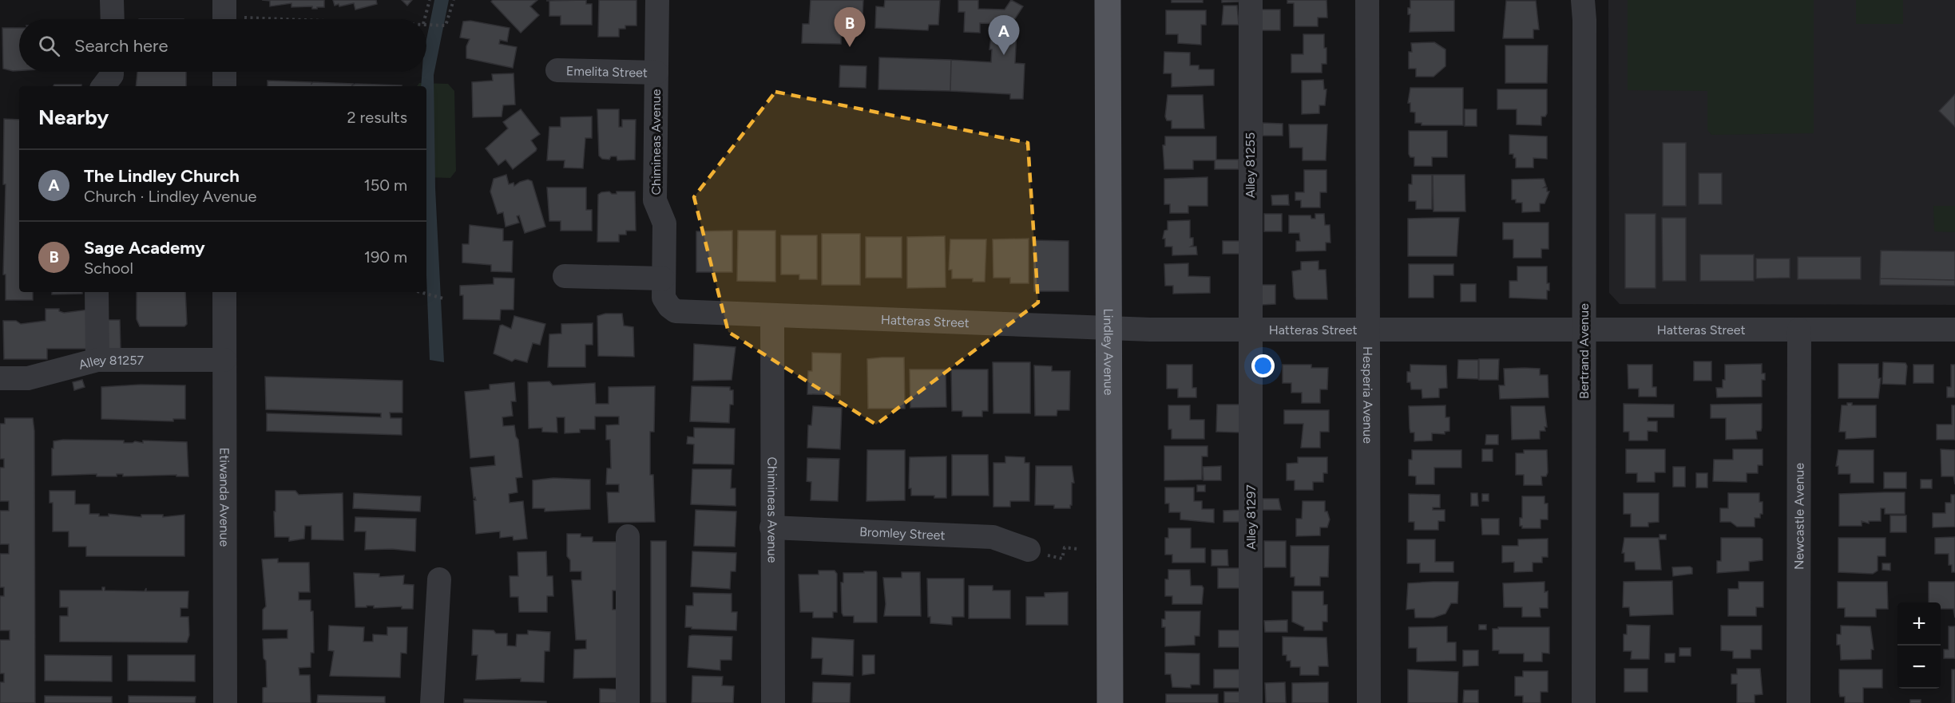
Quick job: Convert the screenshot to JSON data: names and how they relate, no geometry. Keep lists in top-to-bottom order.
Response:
{
  "streets": {
    "main road": ["Lindley Avenue"],
    "street": [
      "Emelita Street",
      "Chimineas Avenue",
      "Alley 81255",
      "Hatteras Street",
      "Bertrand Avenue",
      "Alley 81257",
      "Hesperia Avenue",
      "Etiwanda Avenue",
      "Newcastle Avenue",
      "Alley 81297",
      "Bromley Street"
    ]
  },
  "crossings": [
    ["Emelita Street", "Chimineas Avenue"],
    ["Chimineas Avenue", "Hatteras Street"],
    ["Chimineas Avenue", "Bromley Street"],
    ["Alley 81255", "Hatteras Street"],
    ["Alley 81255", "Alley 81297"],
    ["Hatteras Street", "Lindley Avenue"],
    ["Hatteras Street", "Bertrand Avenue"],
    ["Hatteras Street", "Hesperia Avenue"],
    ["Hatteras Street", "Newcastle Avenue"],
    ["Hatteras Street", "Alley 81297"],
    ["Alley 81257", "Etiwanda Avenue"]
  ],
  "page": {
    "pins": ["B", "A"],
    "search": "Search here",
    "heading": ["Nearby", "2 results"],
    "list": [
      {
        "mark": "A",
        "name": "The Lindley Church",
        "note": "Church · Lindley Avenue",
        "value": "150 m"
      },
      {
        "mark": "B",
        "name": "Sage Academy",
        "note": "School",
        "value": "190 m"
      }
    ],
    "map_buttons": ["+", "−"]
  }
}
